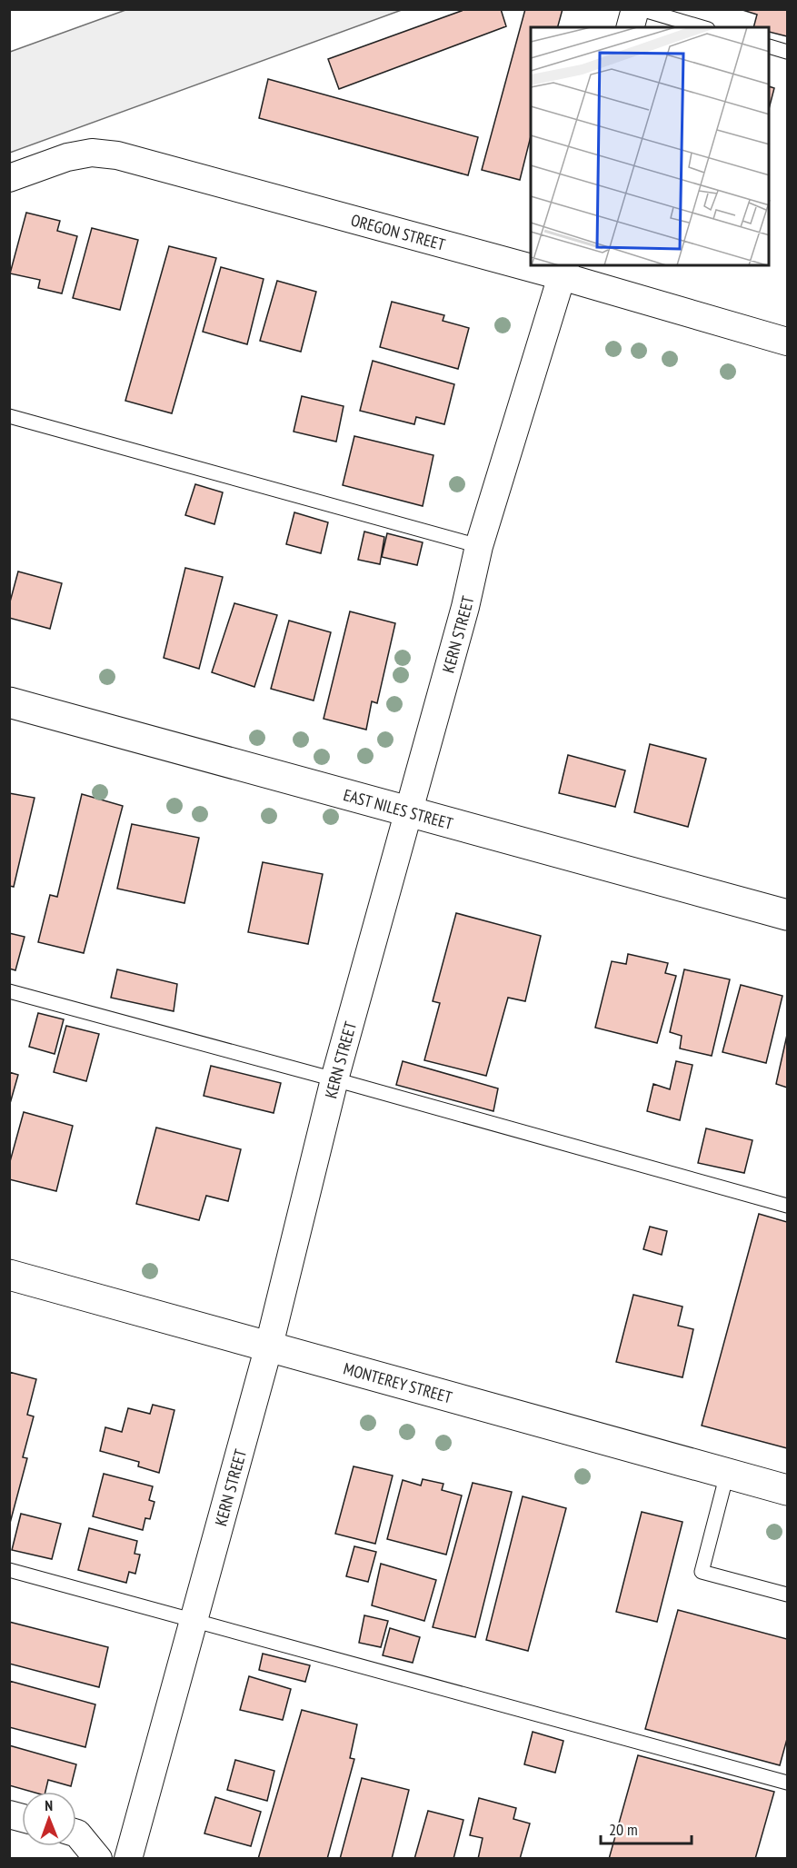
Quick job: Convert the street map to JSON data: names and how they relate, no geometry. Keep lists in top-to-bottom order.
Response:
{
  "streets": {
    "main road": ["EAST NILES STREET", "MONTEREY STREET"],
    "street": ["OREGON STREET", "KERN STREET"]
  },
  "crossings": [
    ["OREGON STREET", "KERN STREET"],
    ["KERN STREET", "EAST NILES STREET"],
    ["KERN STREET", "MONTEREY STREET"]
  ],
  "scale_bar": "20 m",
  "north": "top"
}
